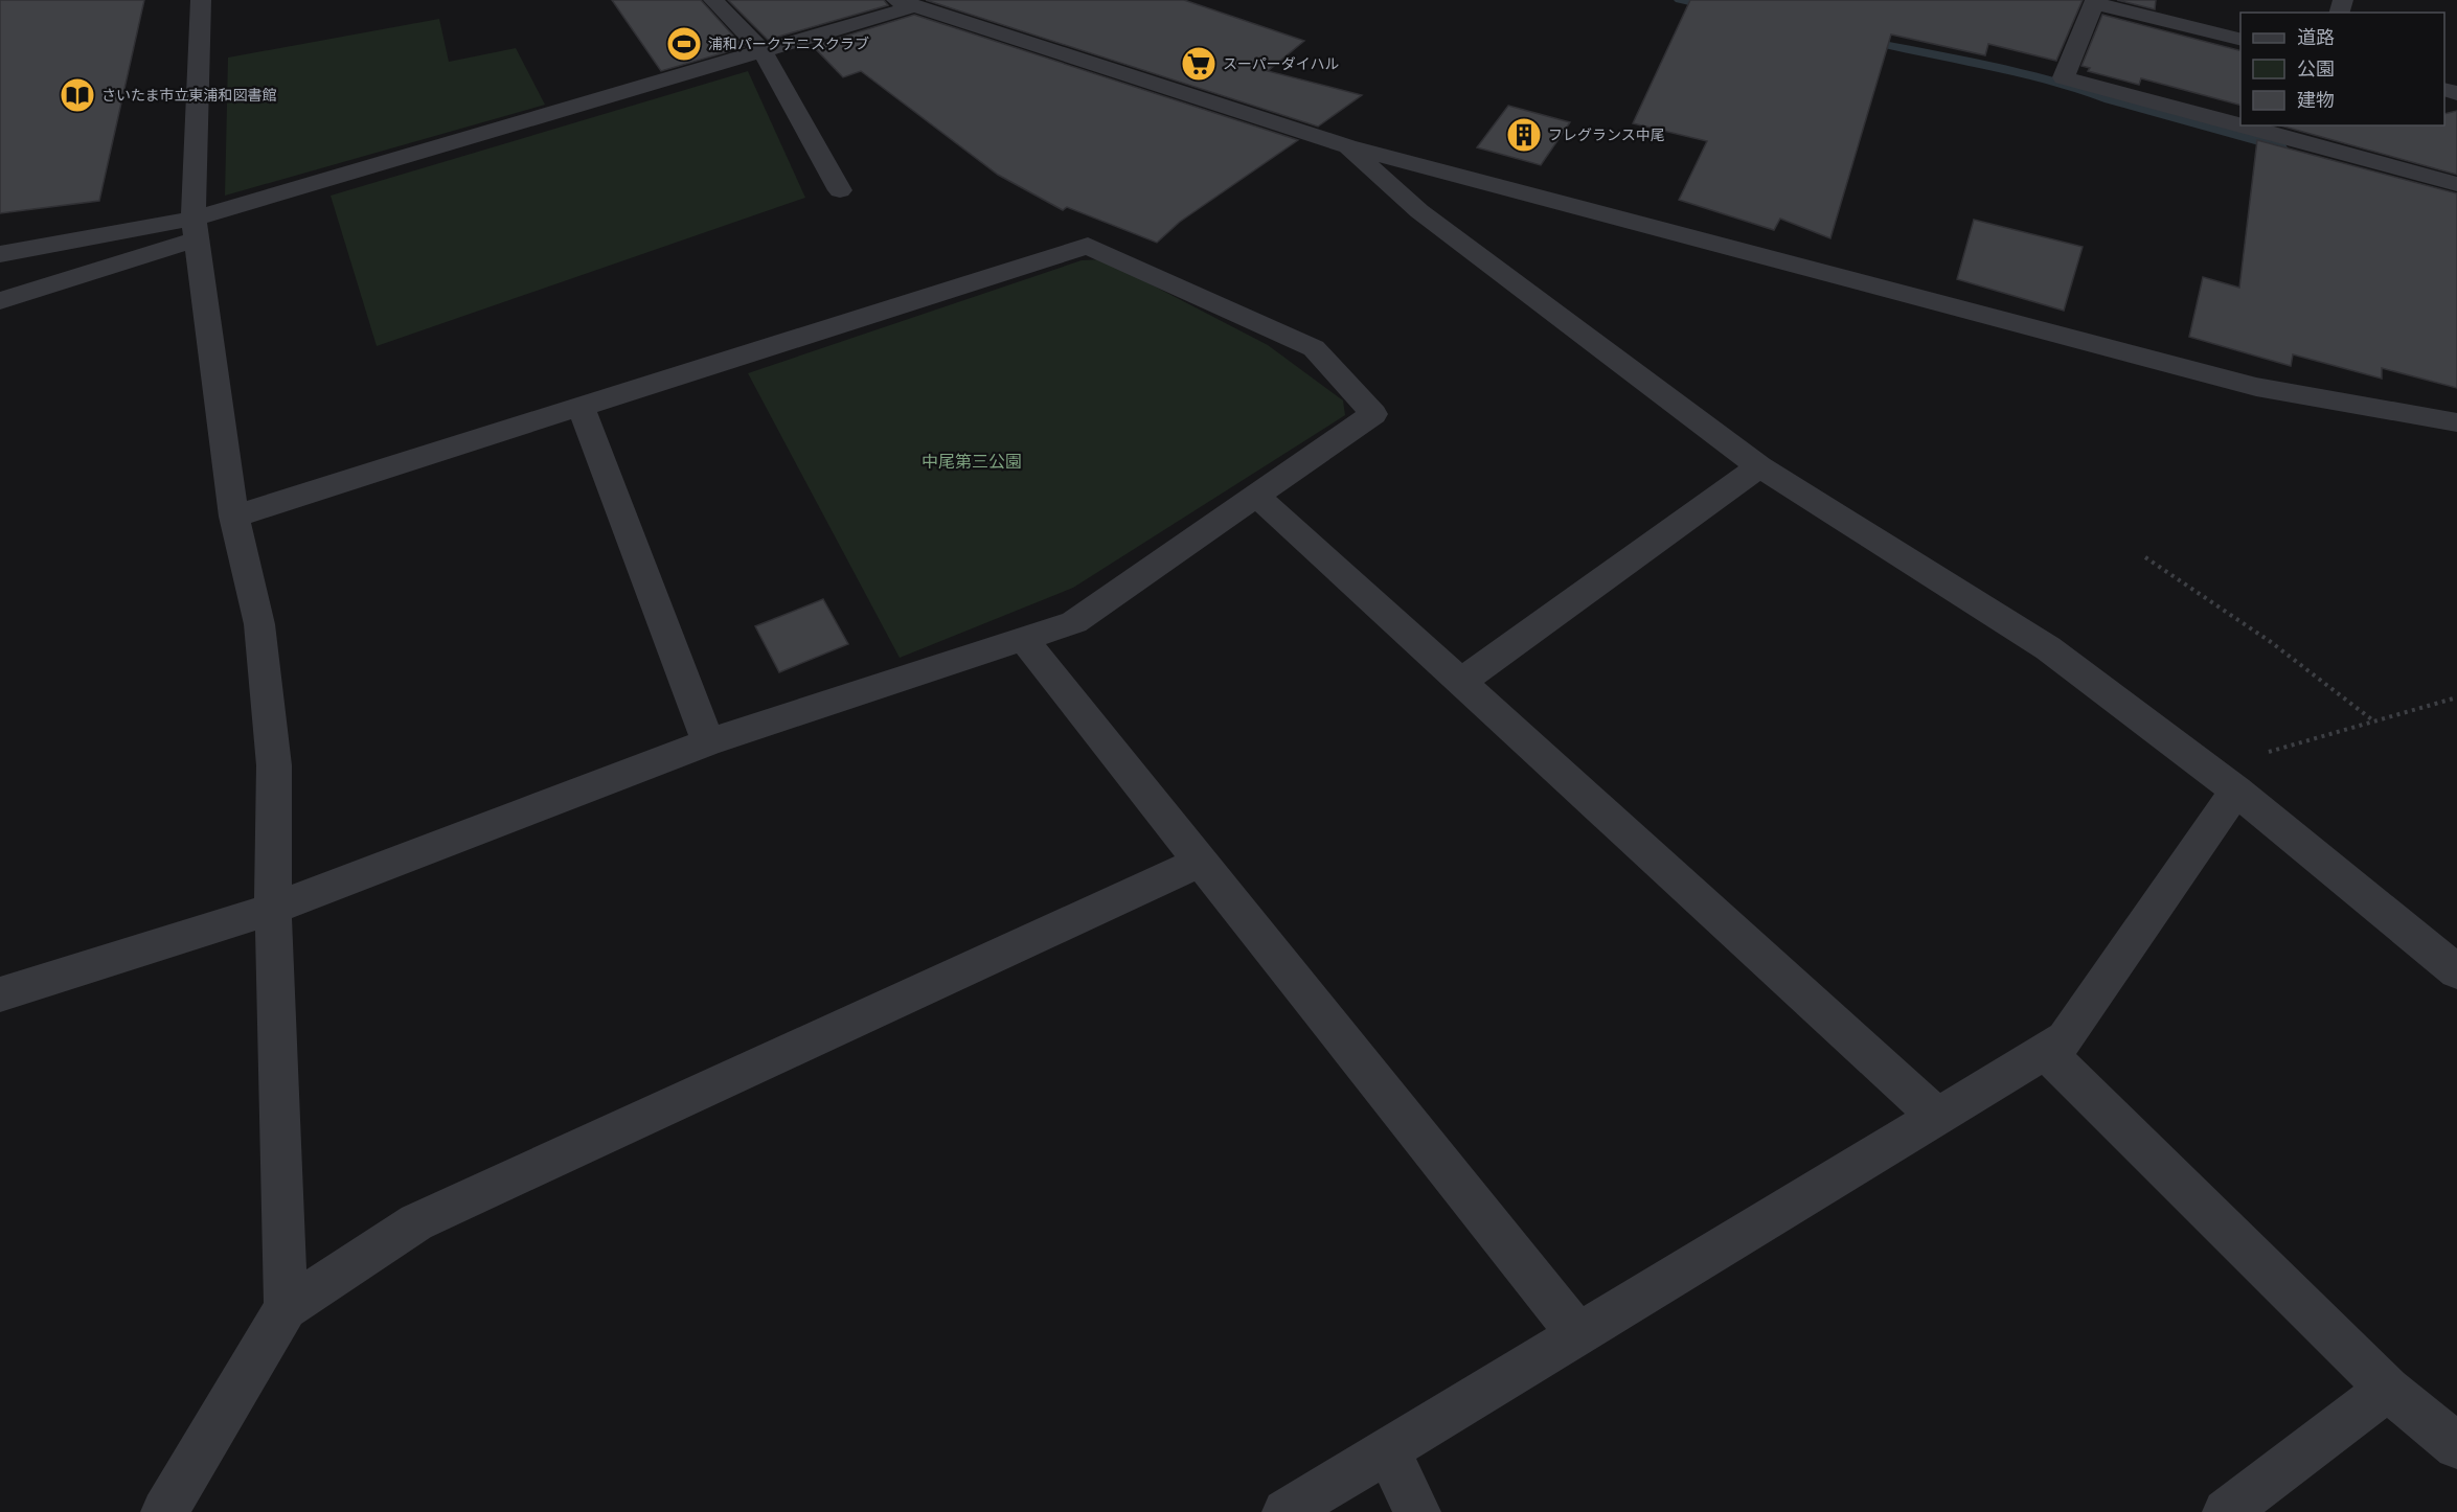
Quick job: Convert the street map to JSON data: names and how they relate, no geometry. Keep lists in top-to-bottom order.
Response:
{
  "parks": ["中尾第三公園"],
  "places": {
    "sports": ["浦和パークテニスクラブ"],
    "supermarket": ["スーパーダイハル"],
    "library": ["さいたま市立東浦和図書館"],
    "building": ["フレグランス中尾"]
  },
  "legend": ["道路", "公園", "建物"]
}
